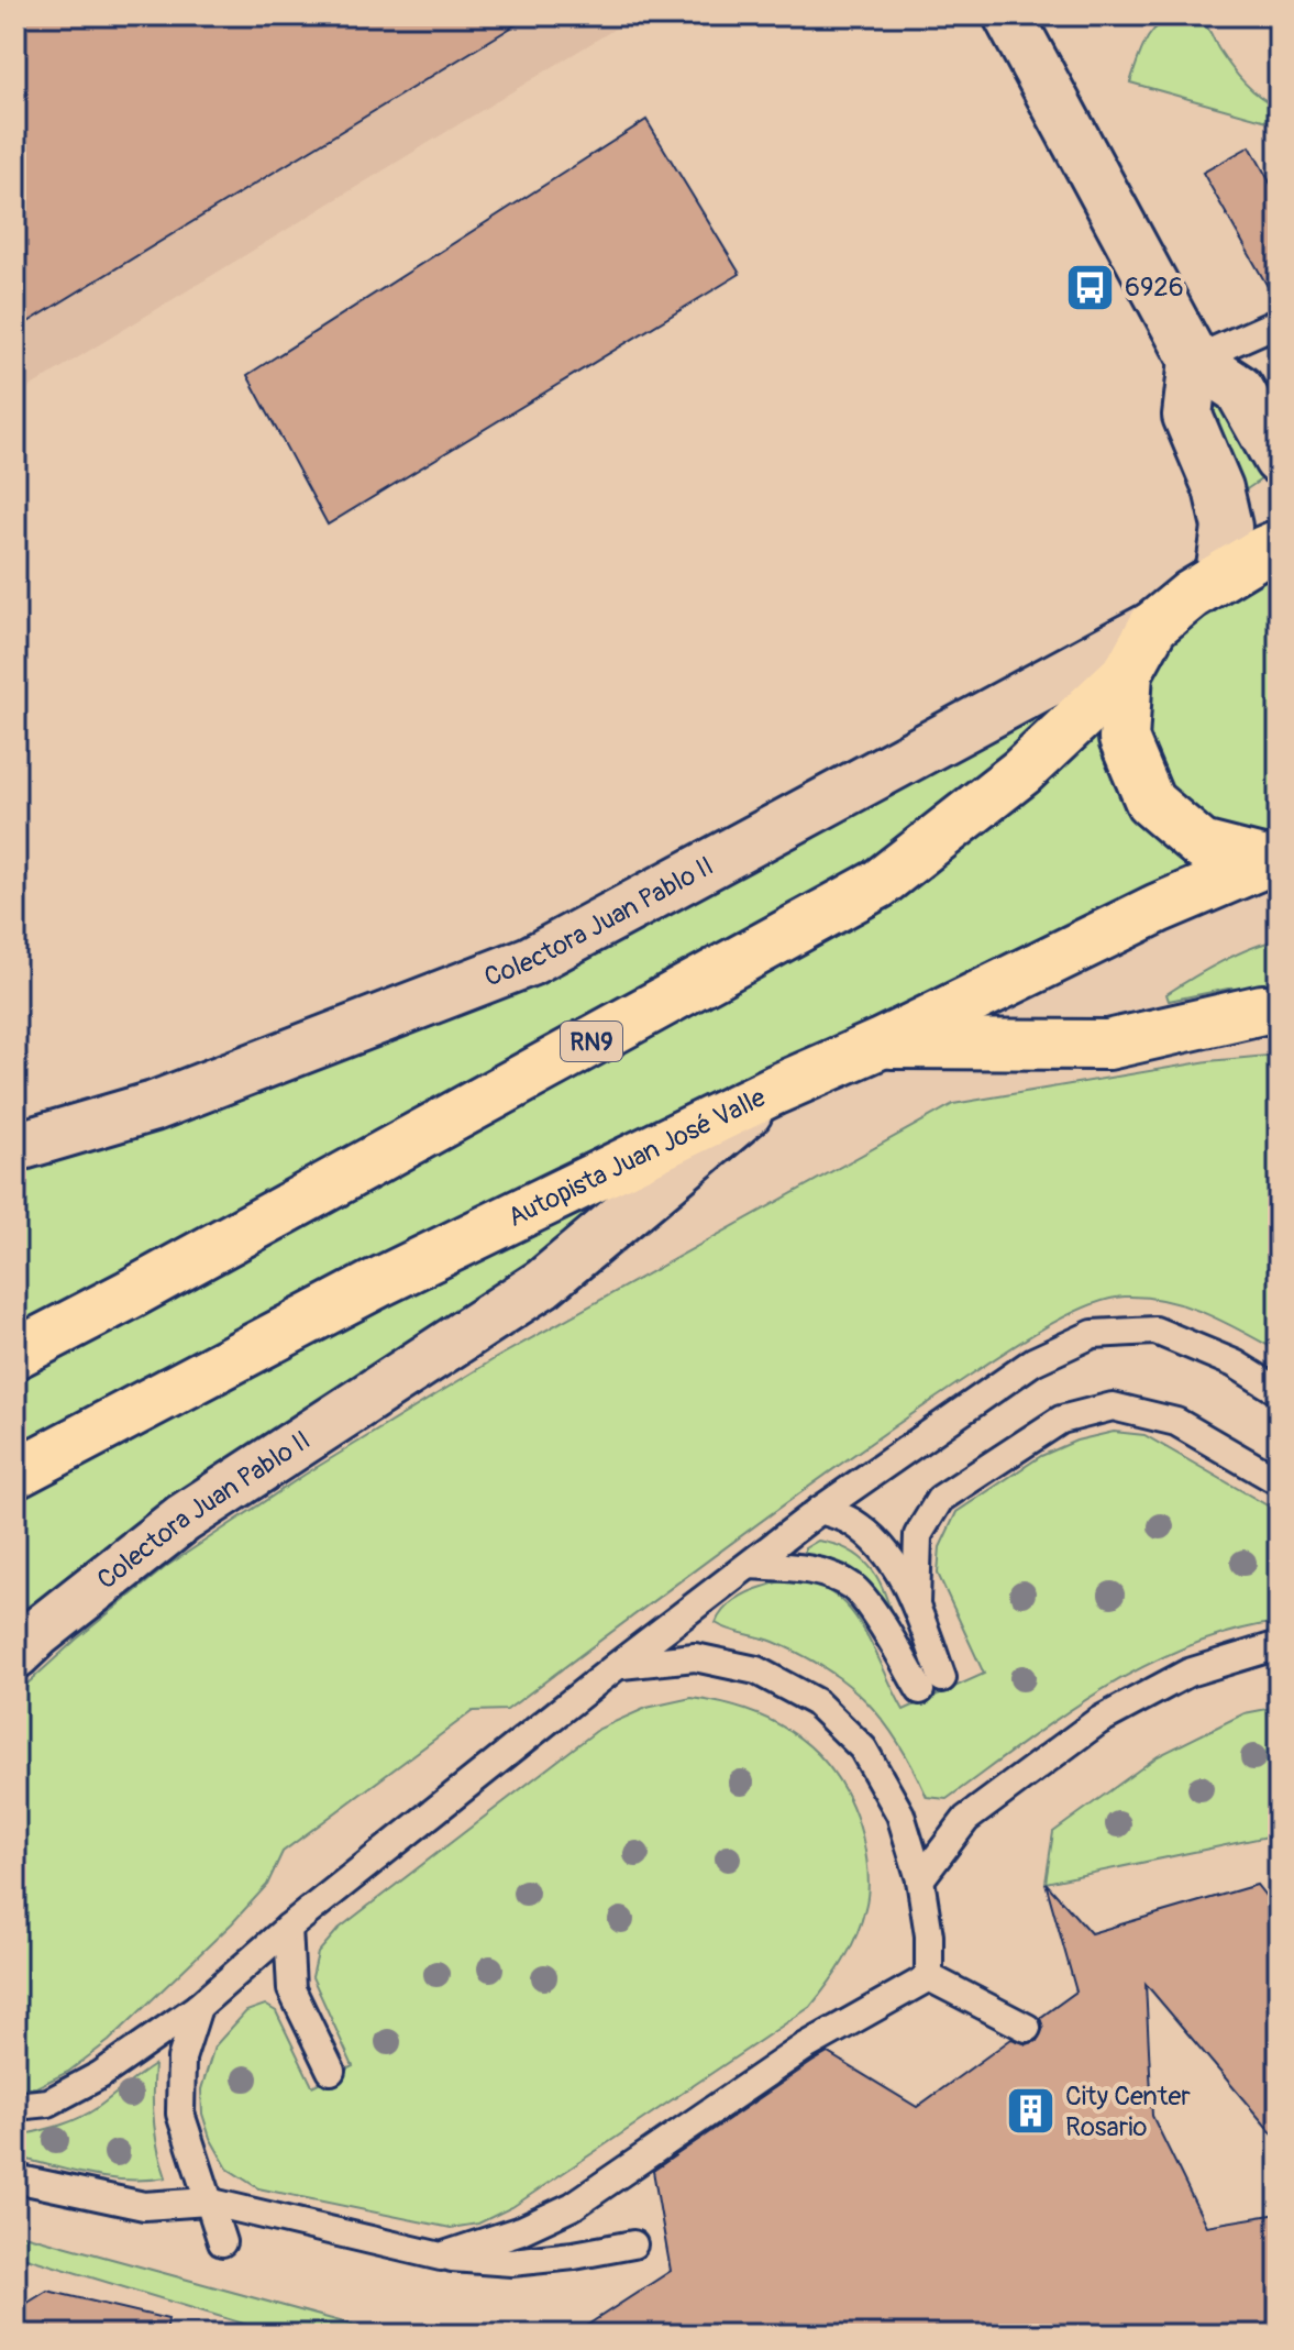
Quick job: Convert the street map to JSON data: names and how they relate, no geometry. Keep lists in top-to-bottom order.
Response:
{
  "streets": {
    "main road": ["Colectora Juan Pablo II", "RN9", "Autopista Juan José Valle"]
  },
  "crossings": [
    ["Colectora Juan Pablo II", "Autopista Juan José Valle"]
  ],
  "places": {
    "bus stop": ["6926"],
    "building": ["City Center Rosario"]
  }
}
